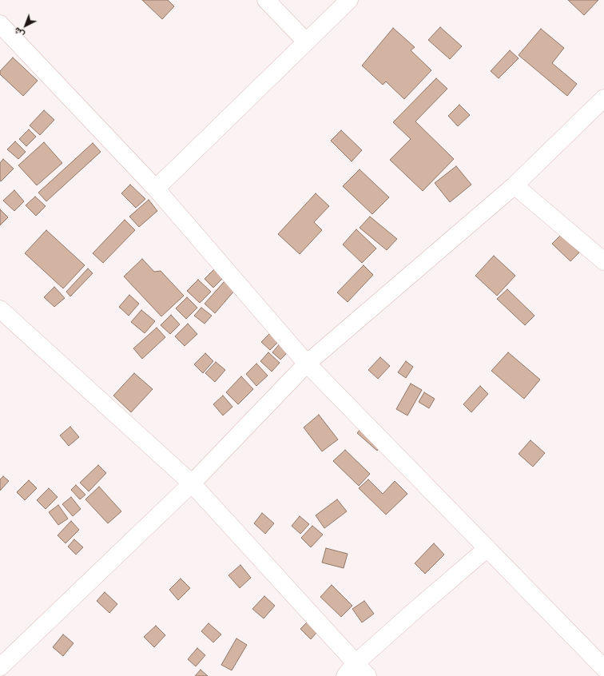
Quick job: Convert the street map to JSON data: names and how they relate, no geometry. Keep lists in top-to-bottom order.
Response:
{
  "north": "bottom left"
}
